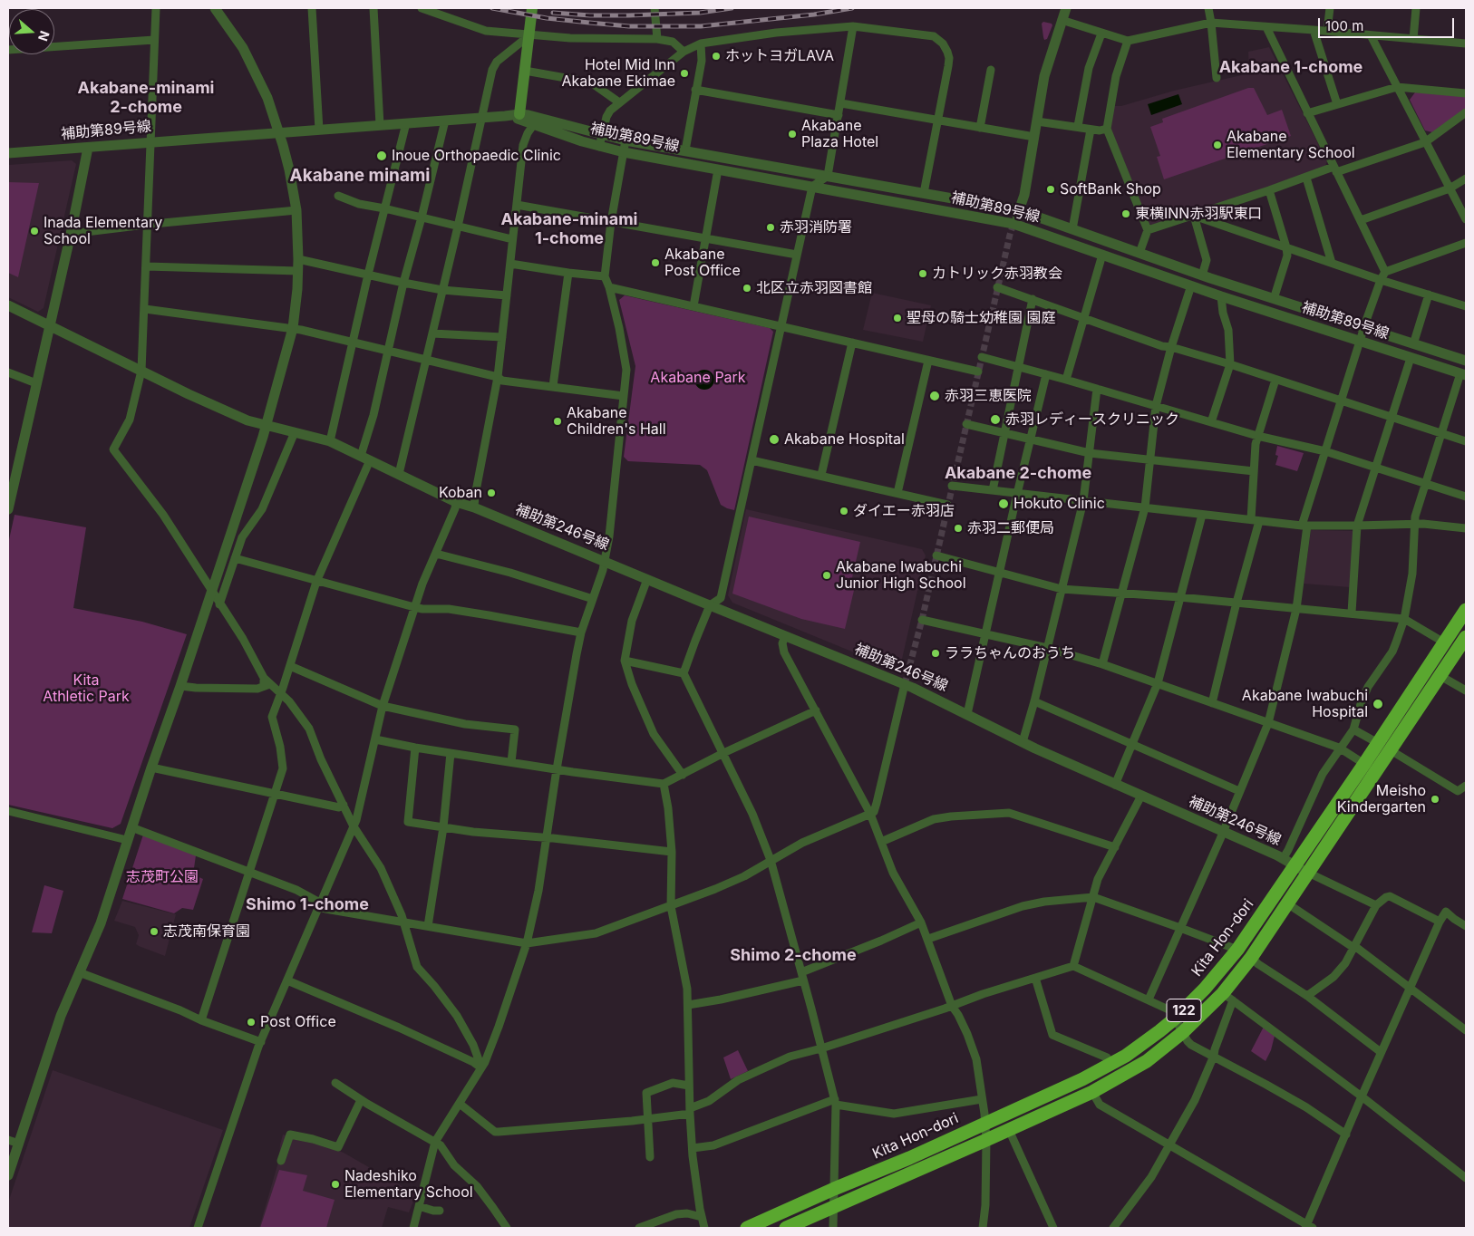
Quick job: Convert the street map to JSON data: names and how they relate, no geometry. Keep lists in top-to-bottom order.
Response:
{
  "streets": {
    "highway": ["Kita Hon-dori", "122"],
    "street": ["補助第89号線", "補助第246号線"]
  },
  "crossings": [
    ["補助第246号線", "Kita Hon-dori"],
    ["補助第246号線", "122"]
  ],
  "districts": [
    "Akabane 1-chome",
    "Akabane-minami 2-chome",
    "Akabane minami",
    "Akabane-minami 1-chome",
    "Akabane 2-chome",
    "Shimo 1-chome",
    "Shimo 2-chome"
  ],
  "parks": ["Akabane Park", "Kita Athletic Park", "志茂町公園"],
  "places": [
    "ホットヨガLAVA",
    "Hotel Mid Inn Akabane Ekimae",
    "Akabane Plaza Hotel",
    "Akabane Elementary School",
    "Inoue Orthopaedic Clinic",
    "SoftBank Shop",
    "東横INN赤羽駅東口",
    "赤羽消防署",
    "Inada Elementary School",
    "Akabane Post Office",
    "カトリック赤羽教会",
    "北区立赤羽図書館",
    "聖母の騎士幼稚園 園庭",
    "赤羽三恵医院",
    "赤羽レディースクリニック",
    "Akabane Children's Hall",
    "Akabane Hospital",
    "Koban",
    "Hokuto Clinic",
    "ダイエー赤羽店",
    "赤羽二郵便局",
    "Akabane Iwabuchi Junior High School",
    "ララちゃんのおうち",
    "Akabane Iwabuchi Hospital",
    "Meisho Kindergarten",
    "志茂南保育園",
    "Post Office",
    "Nadeshiko Elementary School"
  ],
  "scale_bar": "100 m",
  "north": "right"
}
